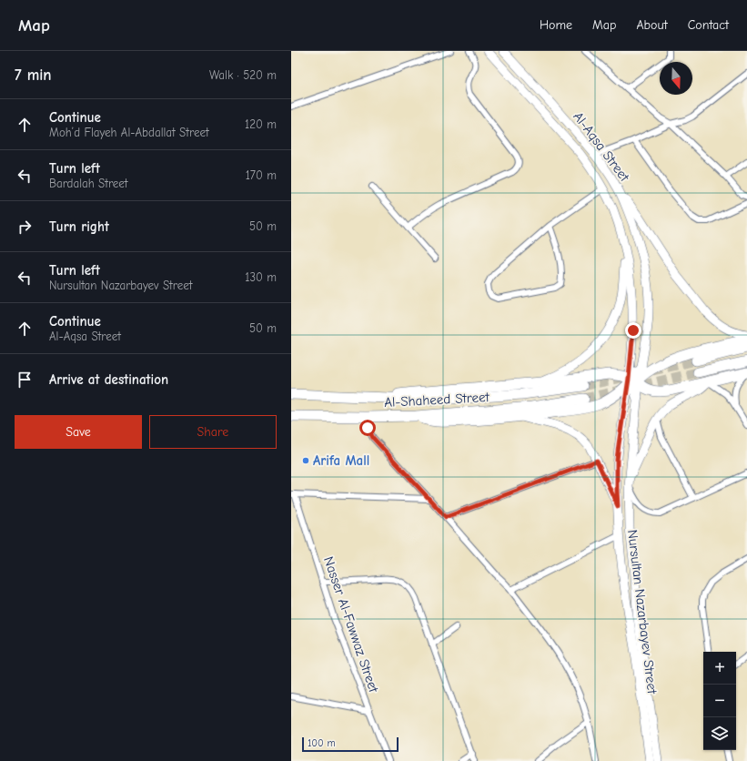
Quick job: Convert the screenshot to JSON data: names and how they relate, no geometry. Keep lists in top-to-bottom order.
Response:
{
  "streets": {
    "highway": ["Al-Shaheed Street"],
    "main road": ["Al-Aqsa Street", "Nursultan Nazarbayev Street"],
    "street": ["Nasser Al-Fawwaz Street"]
  },
  "crossings": [
    ["Al-Aqsa Street", "Nursultan Nazarbayev Street"]
  ],
  "places": ["Arifa Mall"],
  "scale_bar": "100 m",
  "north": "bottom",
  "page": {
    "header": "Map",
    "nav": [
      "Home",
      "Map",
      "About",
      "Contact"
    ],
    "heading": ["7 min", "Walk · 520 m"],
    "list": [
      ["Continue", "Moh’d Flayeh Al-Abdallat Street", "120 m"],
      ["Turn left", "Bardalah Street", "170 m"],
      ["Turn right", "50 m"],
      ["Turn left", "Nursultan Nazarbayev Street", "130 m"],
      ["Continue", "Al-Aqsa Street", "50 m"],
      "Arrive at destination"
    ],
    "buttons": ["Save", "Share"],
    "map_buttons": ["+", "−"],
    "scale": "100 m"
  }
}
